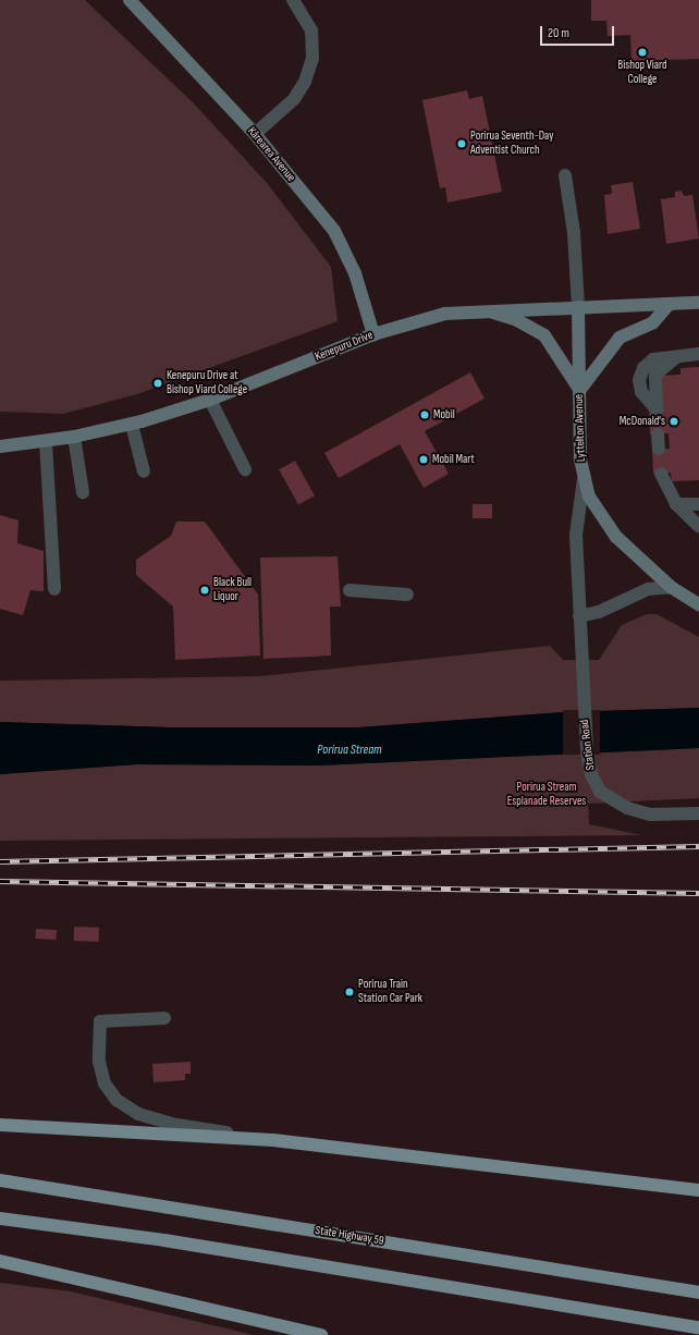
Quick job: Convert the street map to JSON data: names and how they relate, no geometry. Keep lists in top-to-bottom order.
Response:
{
  "streets": {
    "main road": [
      "Kārearea Avenue",
      "Kenepuru Drive",
      "Lyttelton Avenue",
      "State Highway 59"
    ],
    "lane": ["Station Road"]
  },
  "crossings": [
    ["Kārearea Avenue", "Kenepuru Drive"],
    ["Kenepuru Drive", "Lyttelton Avenue"],
    ["Lyttelton Avenue", "Station Road"]
  ],
  "water": ["Porirua Stream"],
  "parks": ["Porirua Stream Esplanade Reserves"],
  "places": [
    "Bishop Viard College",
    "Porirua Seventh-Day Adventist Church",
    "Kenepuru Drive at Bishop Viard College",
    "Mobil",
    "McDonald's",
    "Mobil Mart",
    "Black Bull Liquor",
    "Porirua Train Station Car Park"
  ],
  "scale_bar": "20 m"
}
